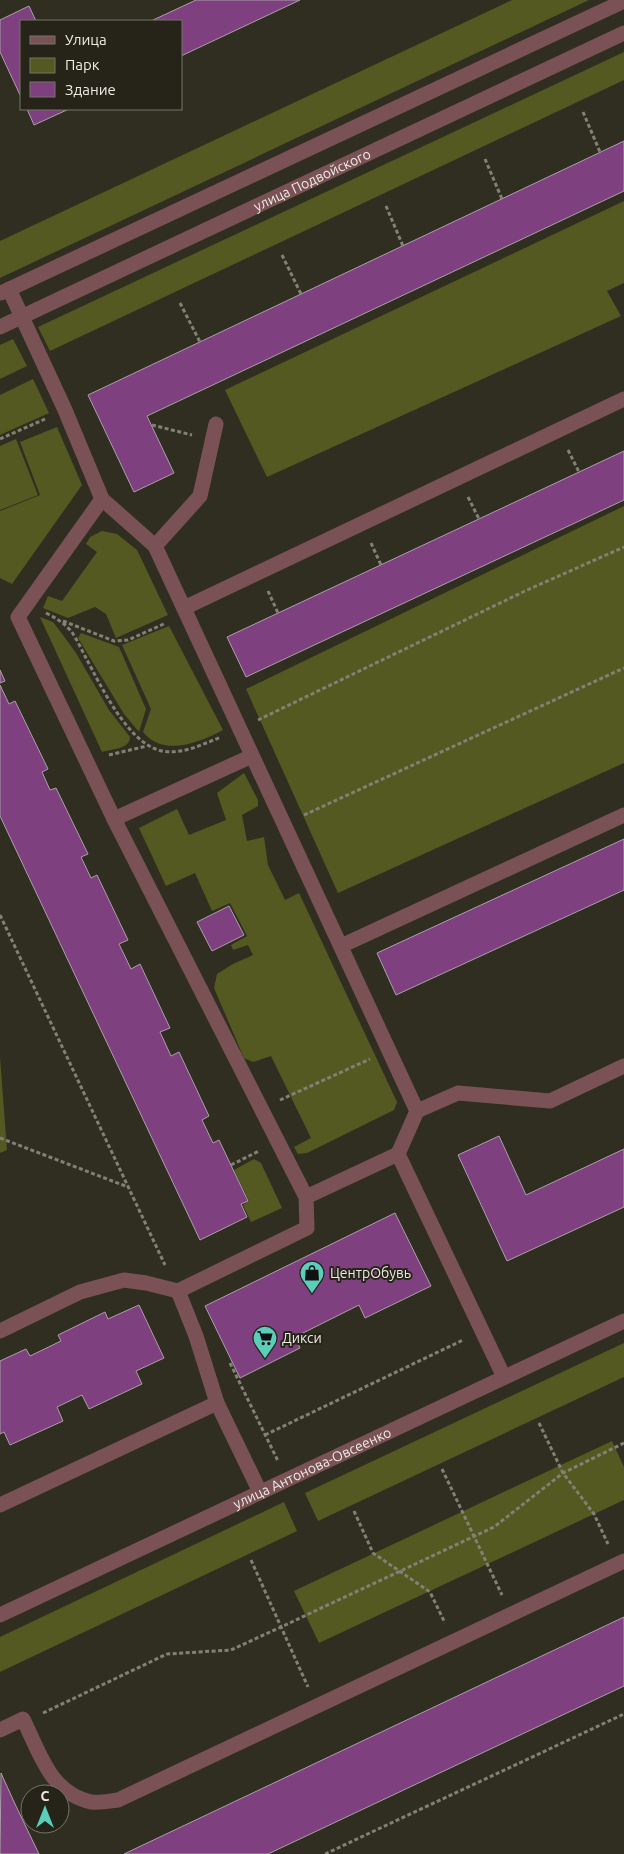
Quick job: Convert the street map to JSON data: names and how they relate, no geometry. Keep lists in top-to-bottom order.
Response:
{
  "streets": {
    "street": ["улица Подвойского", "улица Антонова-Овсеенко"]
  },
  "places": {
    "shop": ["ЦентрОбувь"],
    "supermarket": ["Дикси"]
  },
  "legend": ["Улица", "Парк", "Здание"],
  "north": "top"
}
